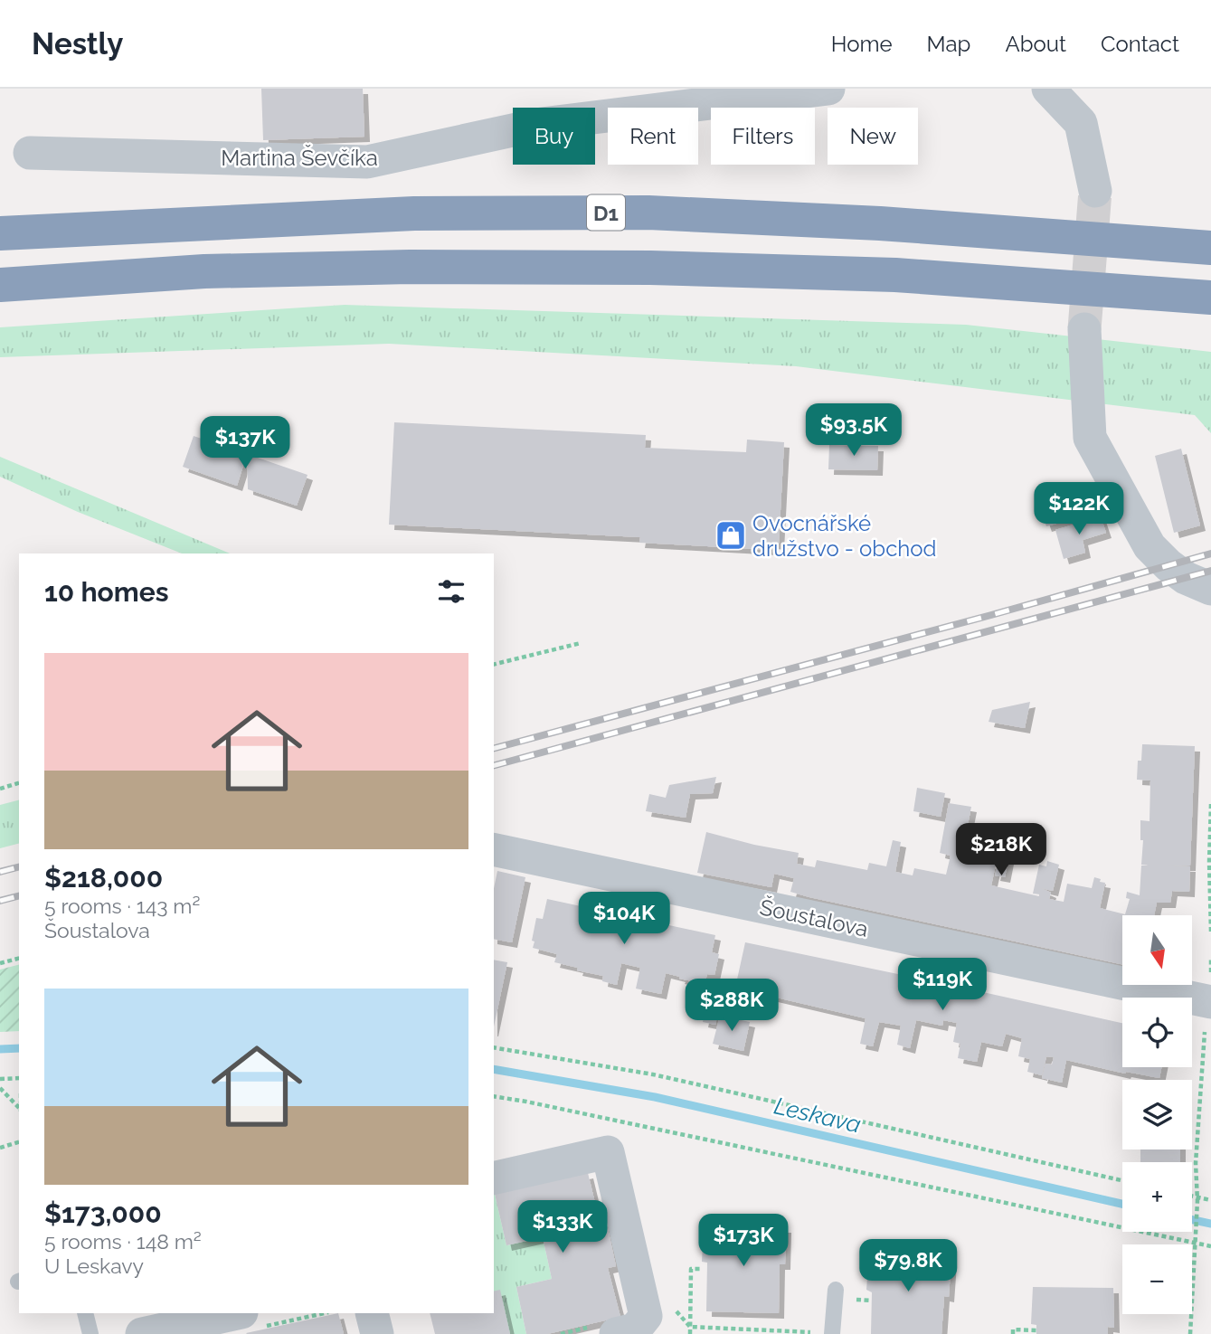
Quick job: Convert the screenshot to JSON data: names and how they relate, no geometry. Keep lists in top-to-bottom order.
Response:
{
  "streets": {
    "highway": ["D1"],
    "street": ["Martina Ševčíka", "Šoustalova"]
  },
  "water": ["Leskava"],
  "places": {
    "shop": ["Ovocnářské družstvo - obchod"]
  },
  "north": "bottom",
  "page": {
    "header": "Nestly",
    "nav": [
      "Home",
      "Map",
      "About",
      "Contact"
    ],
    "chip": [
      "Buy",
      "Rent",
      "Filters",
      "New"
    ],
    "price": [
      "$93.5K",
      "$137K",
      "$122K",
      "$218K",
      "$104K",
      "$119K",
      "$288K",
      "$133K",
      "$173K",
      "$79.8K"
    ],
    "heading": "10 homes",
    "list": [
      {
        "name": "$218,000",
        "note": "5 rooms · 143 m² · Šoustalova"
      },
      {
        "name": "$173,000",
        "note": "5 rooms · 148 m² · U Leskavy"
      }
    ],
    "map_buttons": ["+", "−"]
  }
}
